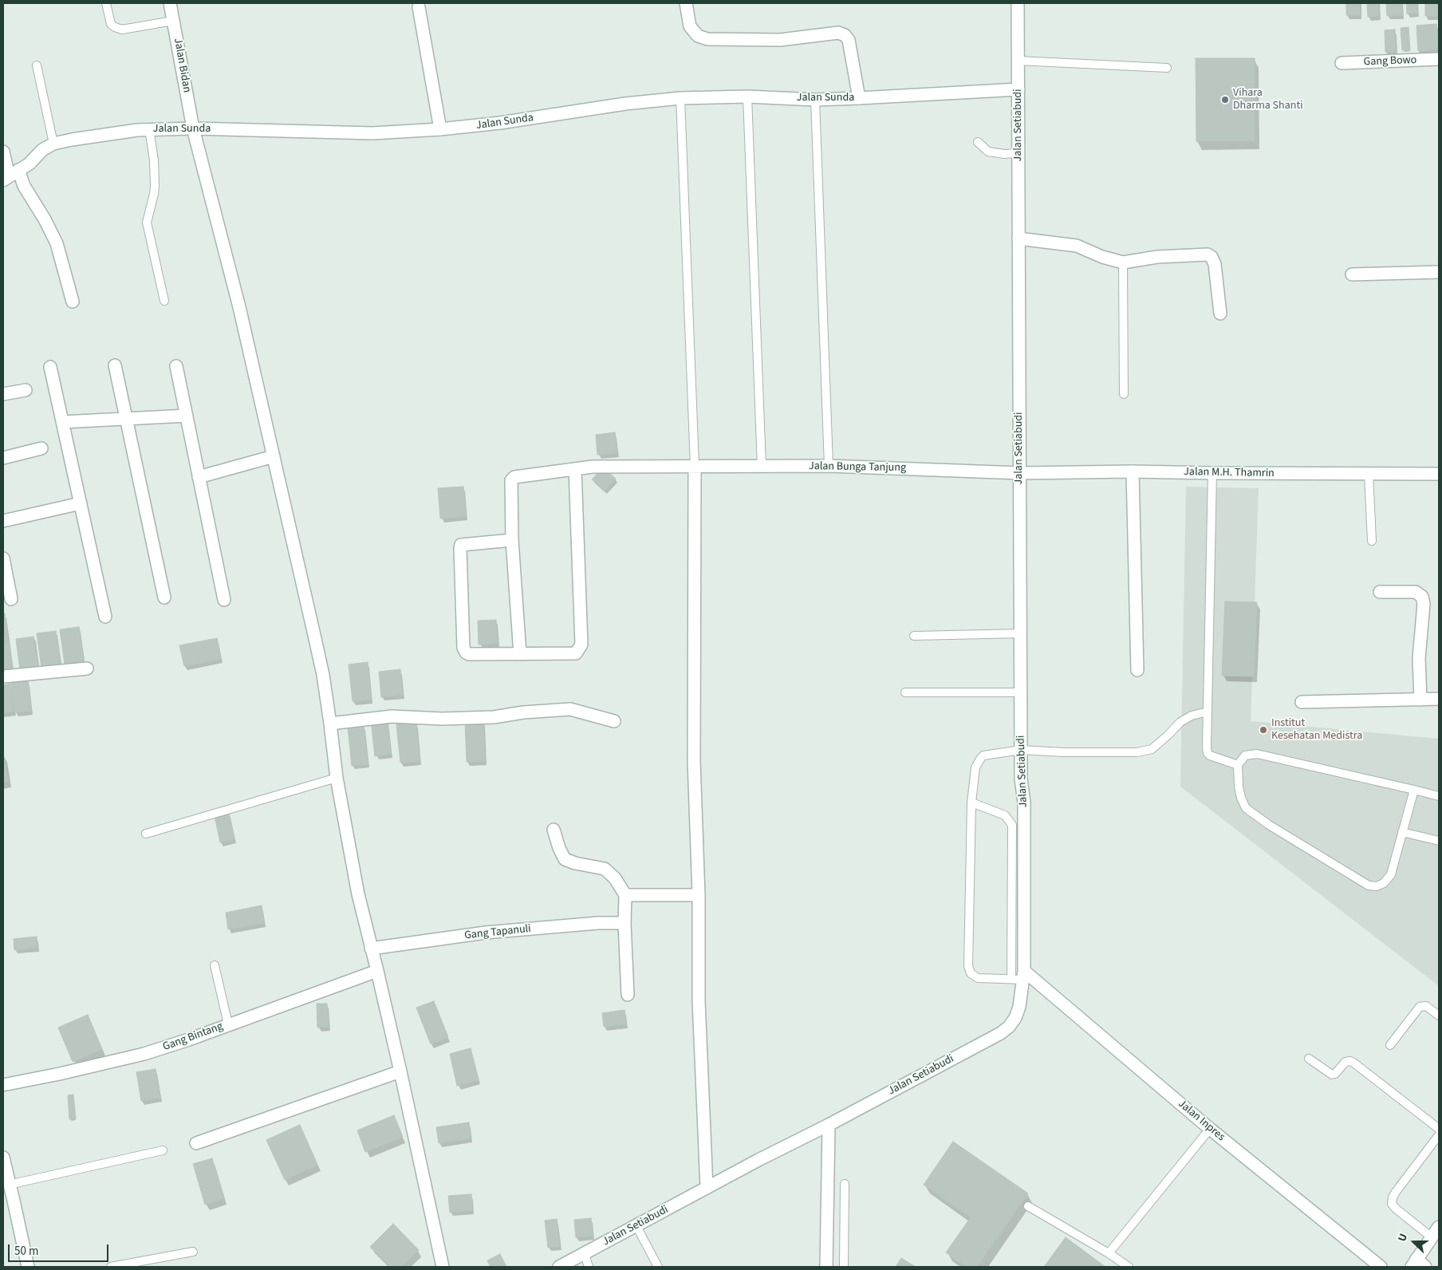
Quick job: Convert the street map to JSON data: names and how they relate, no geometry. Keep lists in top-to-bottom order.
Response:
{
  "streets": {
    "street": [
      "Gang Bowo",
      "Jalan Bidan",
      "Jalan Sunda",
      "Jalan Setiabudi",
      "Jalan Bunga Tanjung",
      "Jalan M.H. Thamrin",
      "Gang Tapanuli",
      "Gang Bintang",
      "Jalan Inpres"
    ]
  },
  "crossings": [
    ["Jalan Bidan", "Jalan Sunda"],
    ["Jalan Bidan", "Gang Tapanuli"],
    ["Jalan Bidan", "Gang Bintang"],
    ["Jalan Sunda", "Jalan Setiabudi"],
    ["Jalan Setiabudi", "Jalan Bunga Tanjung"],
    ["Jalan Setiabudi", "Jalan M.H. Thamrin"],
    ["Jalan Setiabudi", "Jalan Inpres"],
    ["Jalan Bunga Tanjung", "Jalan M.H. Thamrin"]
  ],
  "places": ["Vihara Dharma Shanti", "Institut Kesehatan Medistra"],
  "scale_bar": "50 m",
  "north": "left"
}
